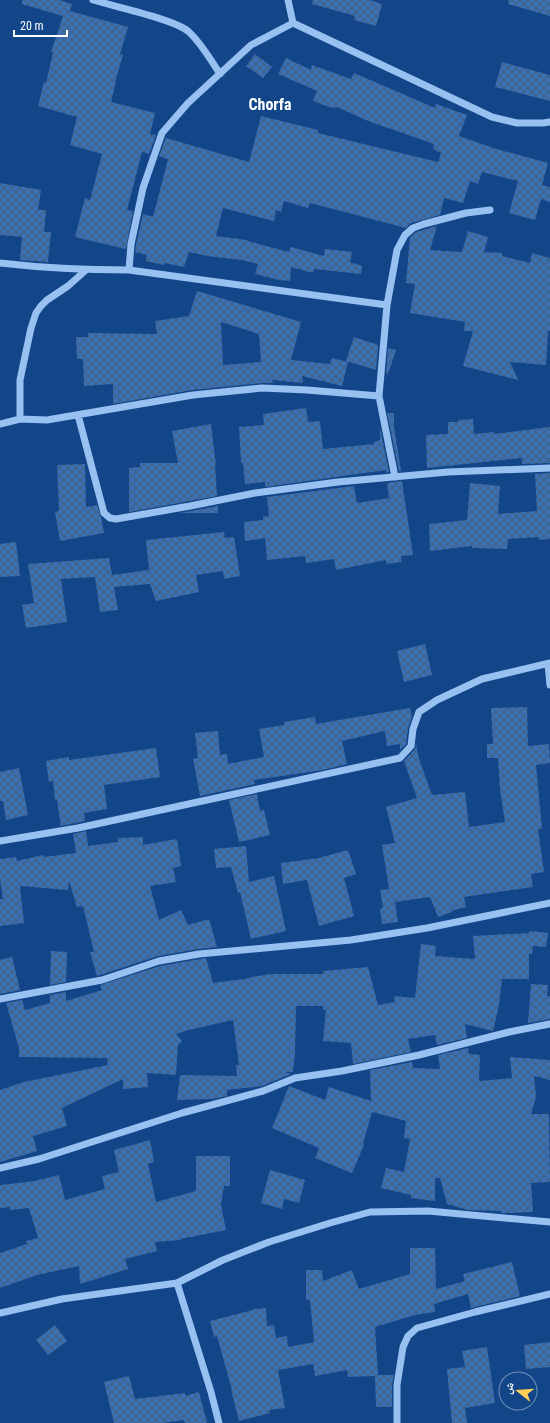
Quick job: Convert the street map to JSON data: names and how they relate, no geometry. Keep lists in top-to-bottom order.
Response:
{
  "districts": ["Chorfa"],
  "scale_bar": "20 m",
  "north": "left"
}
